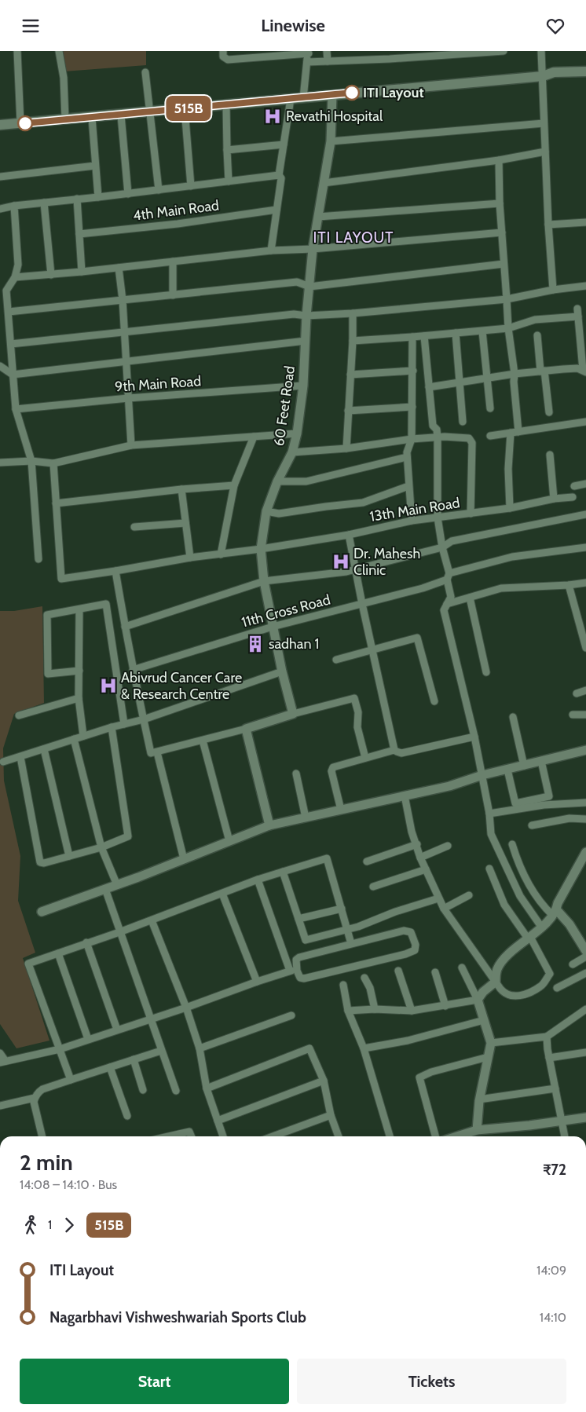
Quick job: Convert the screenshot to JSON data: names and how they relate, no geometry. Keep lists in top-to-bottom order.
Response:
{
  "streets": {
    "street": [
      "4th Main Road",
      "9th Main Road",
      "60 Feet Road",
      "13th Main Road",
      "11th Cross Road"
    ]
  },
  "crossings": [
    ["9th Main Road", "60 Feet Road"],
    ["60 Feet Road", "13th Main Road"],
    ["60 Feet Road", "11th Cross Road"]
  ],
  "districts": ["ITI LAYOUT"],
  "places": {
    "other": ["ITI Layout"],
    "hospital": ["Revathi Hospital", "Dr. Mahesh Clinic", "Abivrud Cancer Care & Research Centre"],
    "building": ["sadhan 1"]
  },
  "lines": ["bus line 515B"],
  "page": {
    "header": "Linewise",
    "on_map": "515B",
    "heading": ["2 min", "14:08 – 14:10 · Bus", "₹72"],
    "legs": ["1", "515B"],
    "list": [
      {
        "name": "ITI Layout",
        "value": "14:09"
      },
      {
        "name": "Nagarbhavi Vishweshwariah Sports Club",
        "value": "14:10"
      }
    ],
    "buttons": ["Start", "Tickets"]
  }
}
